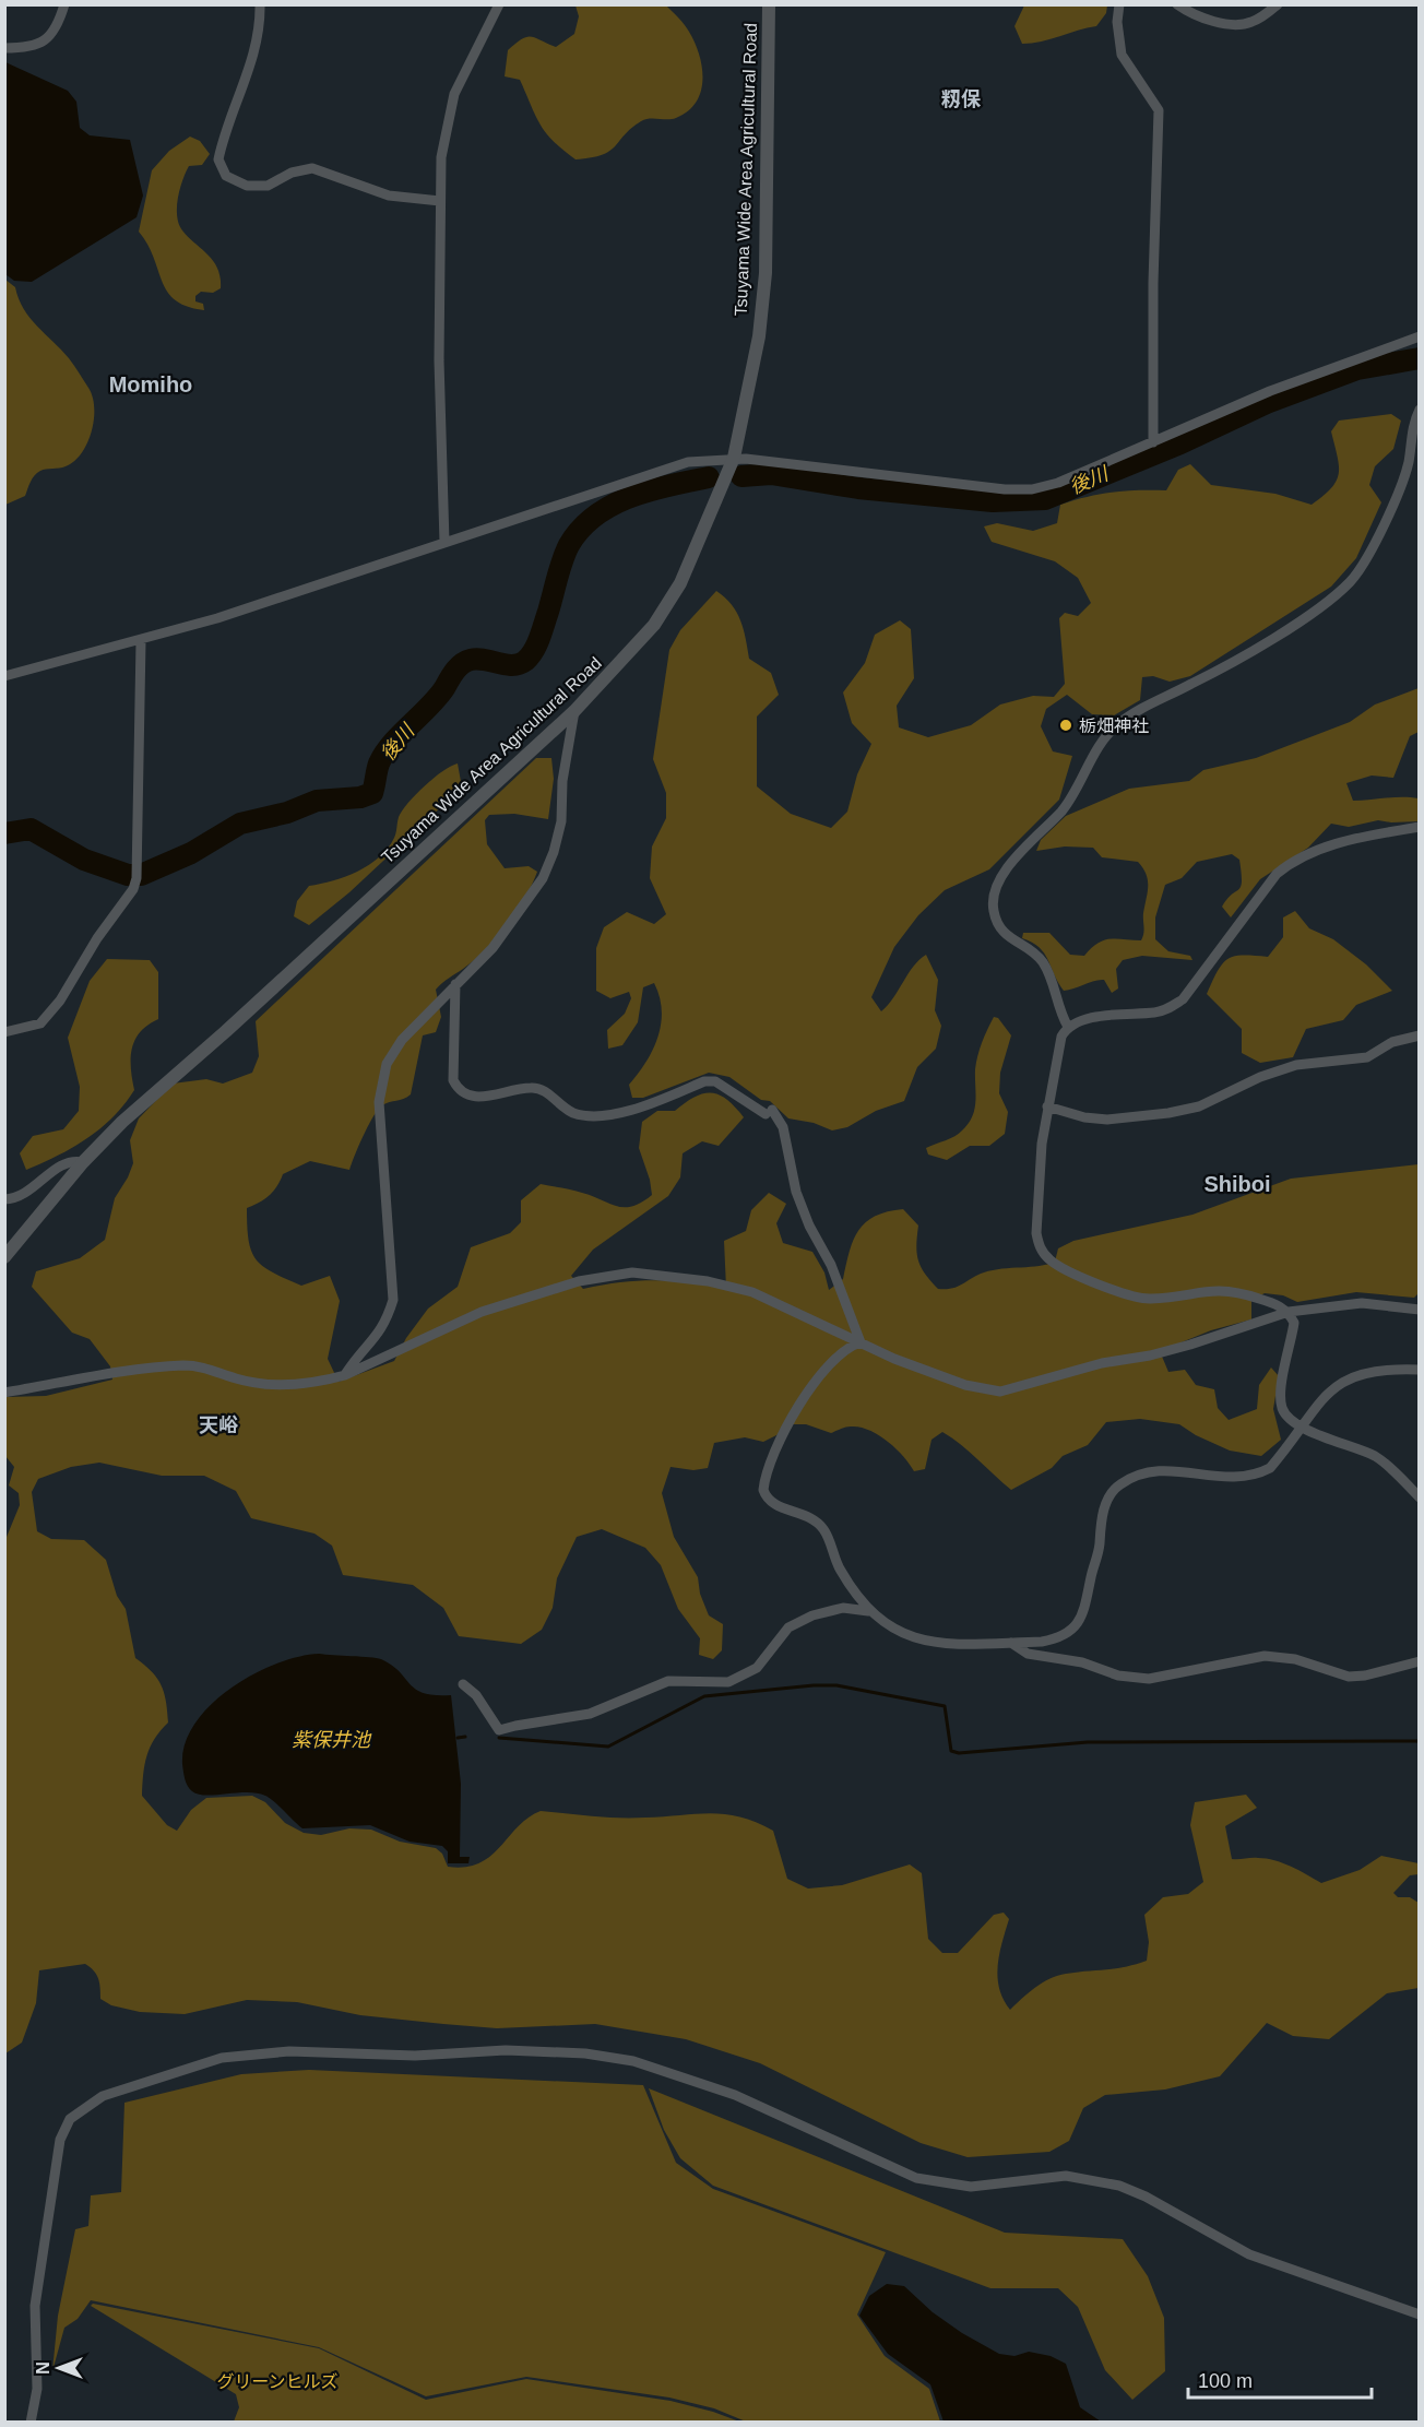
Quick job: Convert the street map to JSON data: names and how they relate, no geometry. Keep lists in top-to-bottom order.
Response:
{
  "streets": {
    "street": ["Tsuyama Wide Area Agricultural Road"]
  },
  "districts": [
    "籾保",
    "Momiho",
    "Shiboi",
    "天峪"
  ],
  "water": ["後川", "紫保井池"],
  "parks": ["グリーンヒルズ"],
  "places": ["栃畑神社"],
  "scale_bar": "100 m",
  "north": "left"
}
